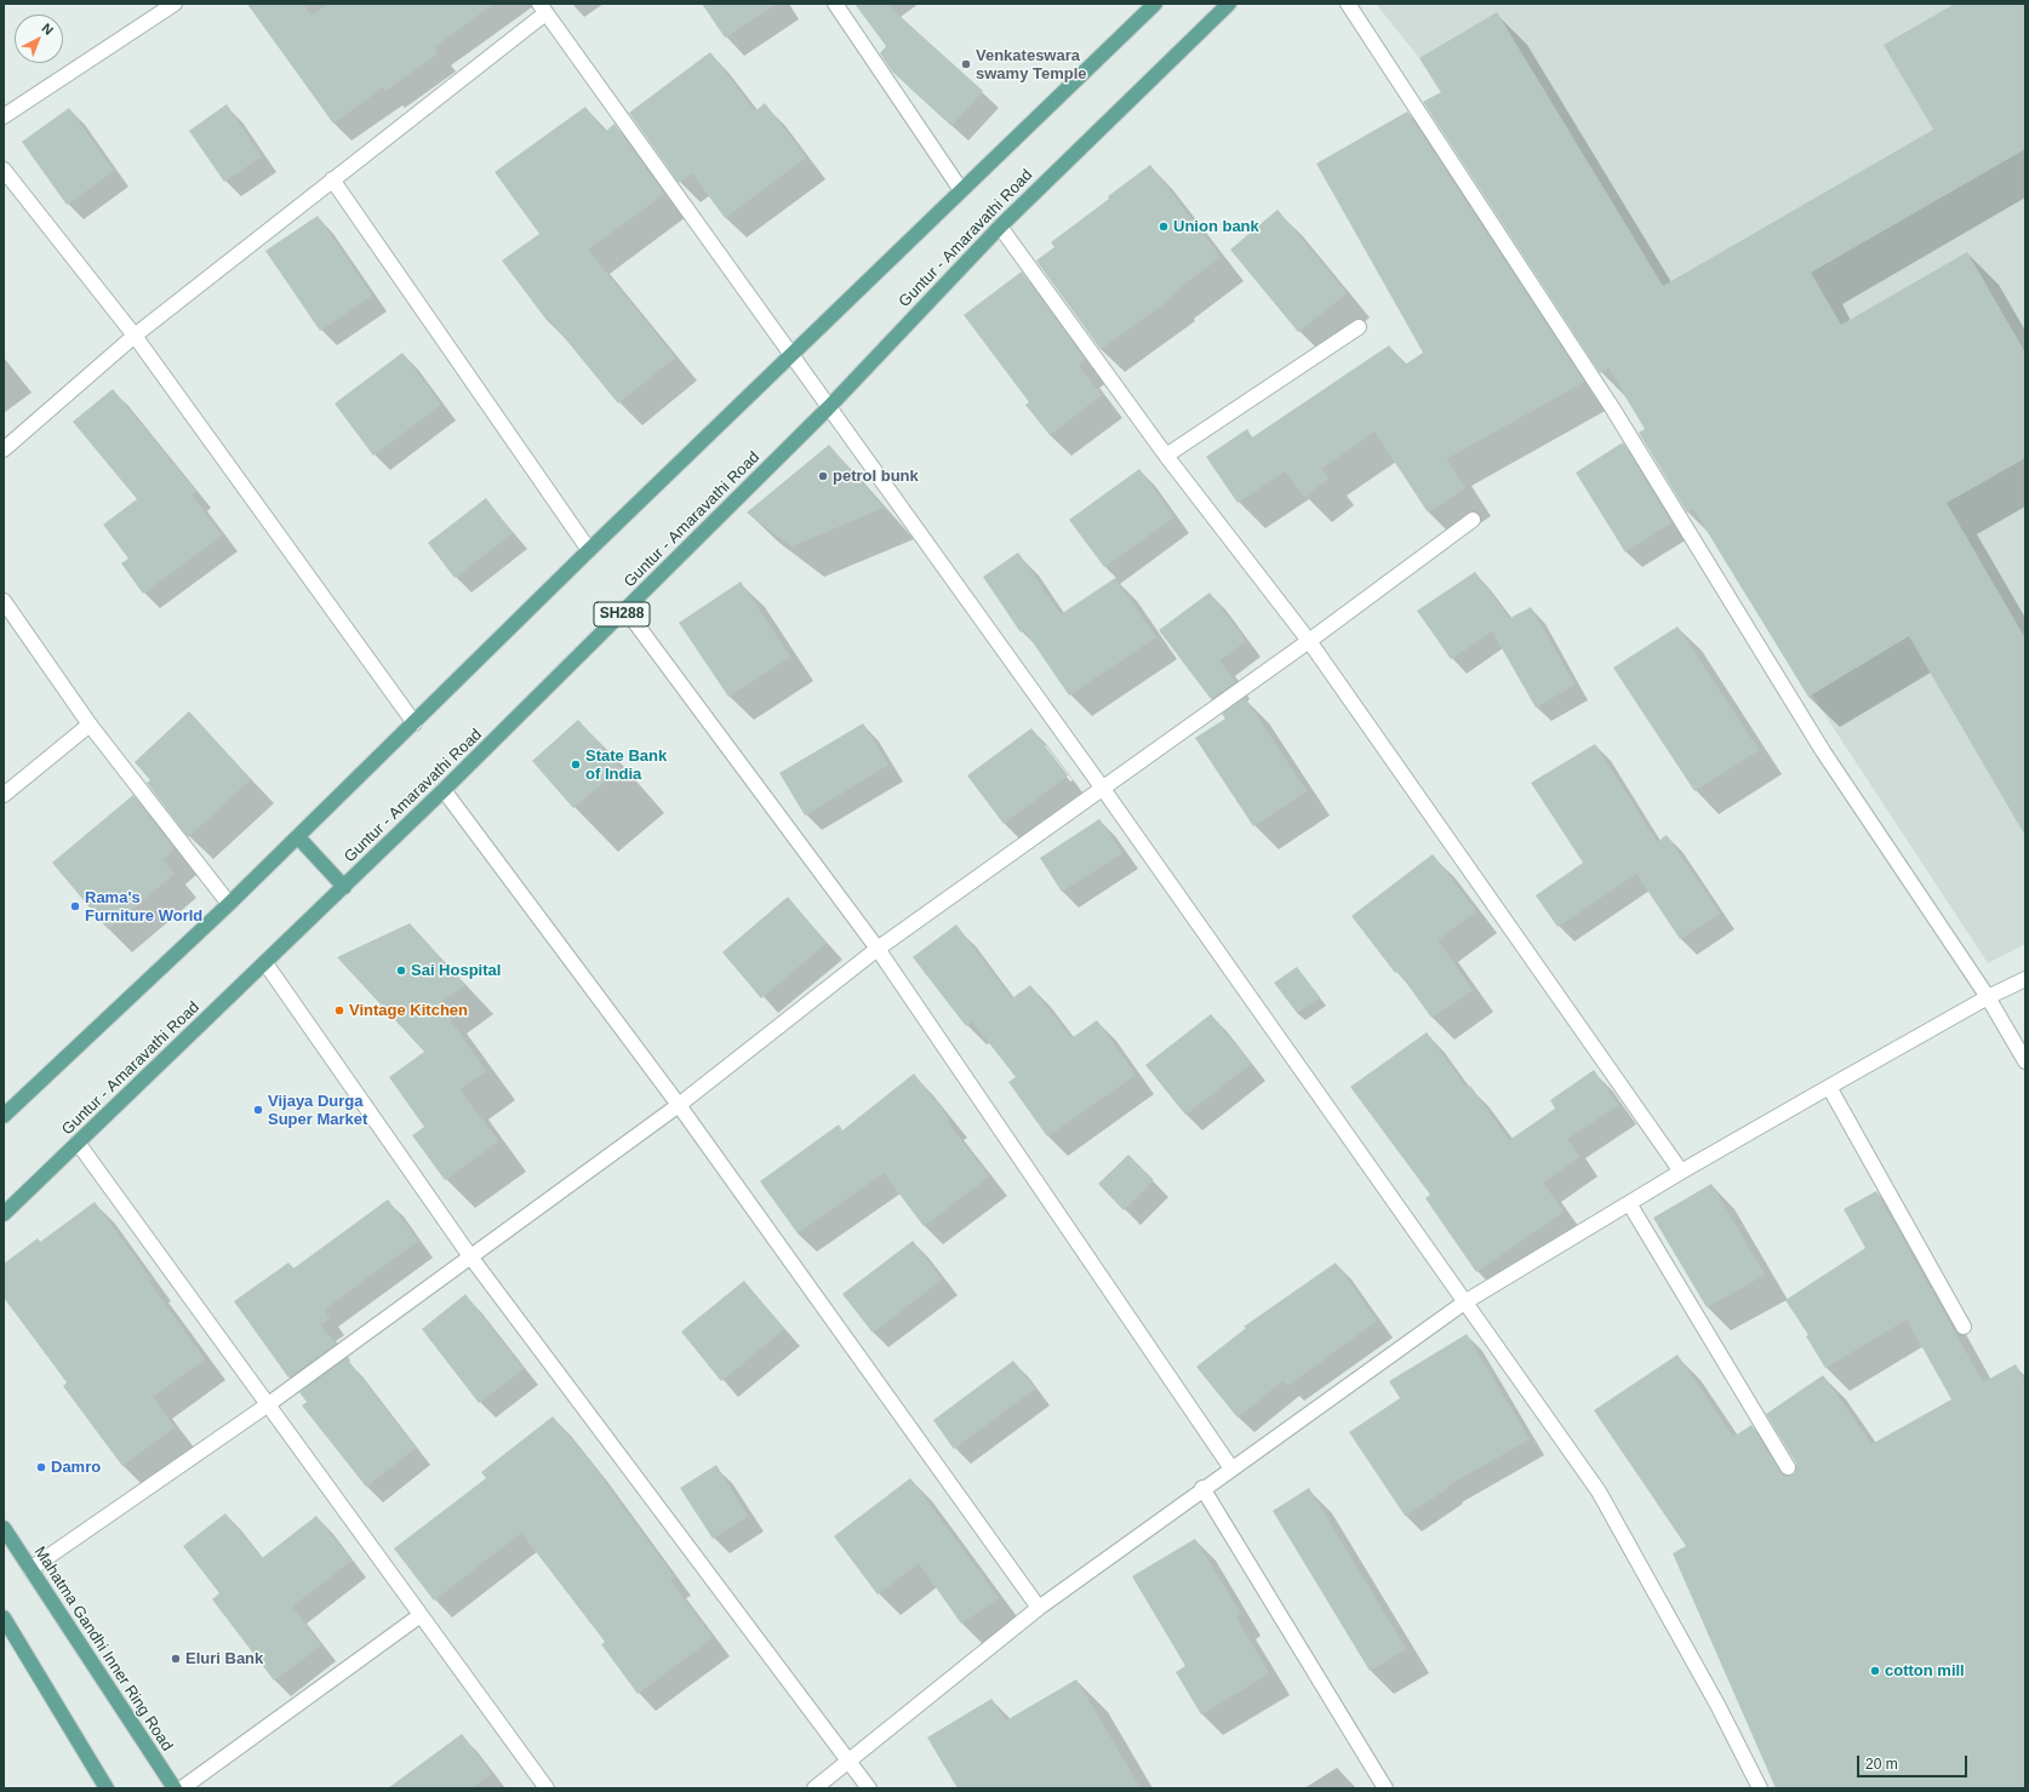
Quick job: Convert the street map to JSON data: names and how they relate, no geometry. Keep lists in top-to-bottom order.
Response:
{
  "streets": {
    "main road": ["Guntur - Amaravathi Road", "SH288", "Mahatma Gandhi Inner Ring Road"]
  },
  "places": [
    "Venkateswara swamy Temple",
    "Union bank",
    "petrol bunk",
    "State Bank of India",
    "Rama's Furniture World",
    "Sai Hospital",
    "Vintage Kitchen",
    "Vijaya Durga Super Market",
    "Damro",
    "Eluri Bank",
    "cotton mill"
  ],
  "scale_bar": "20 m",
  "north": "top right"
}
